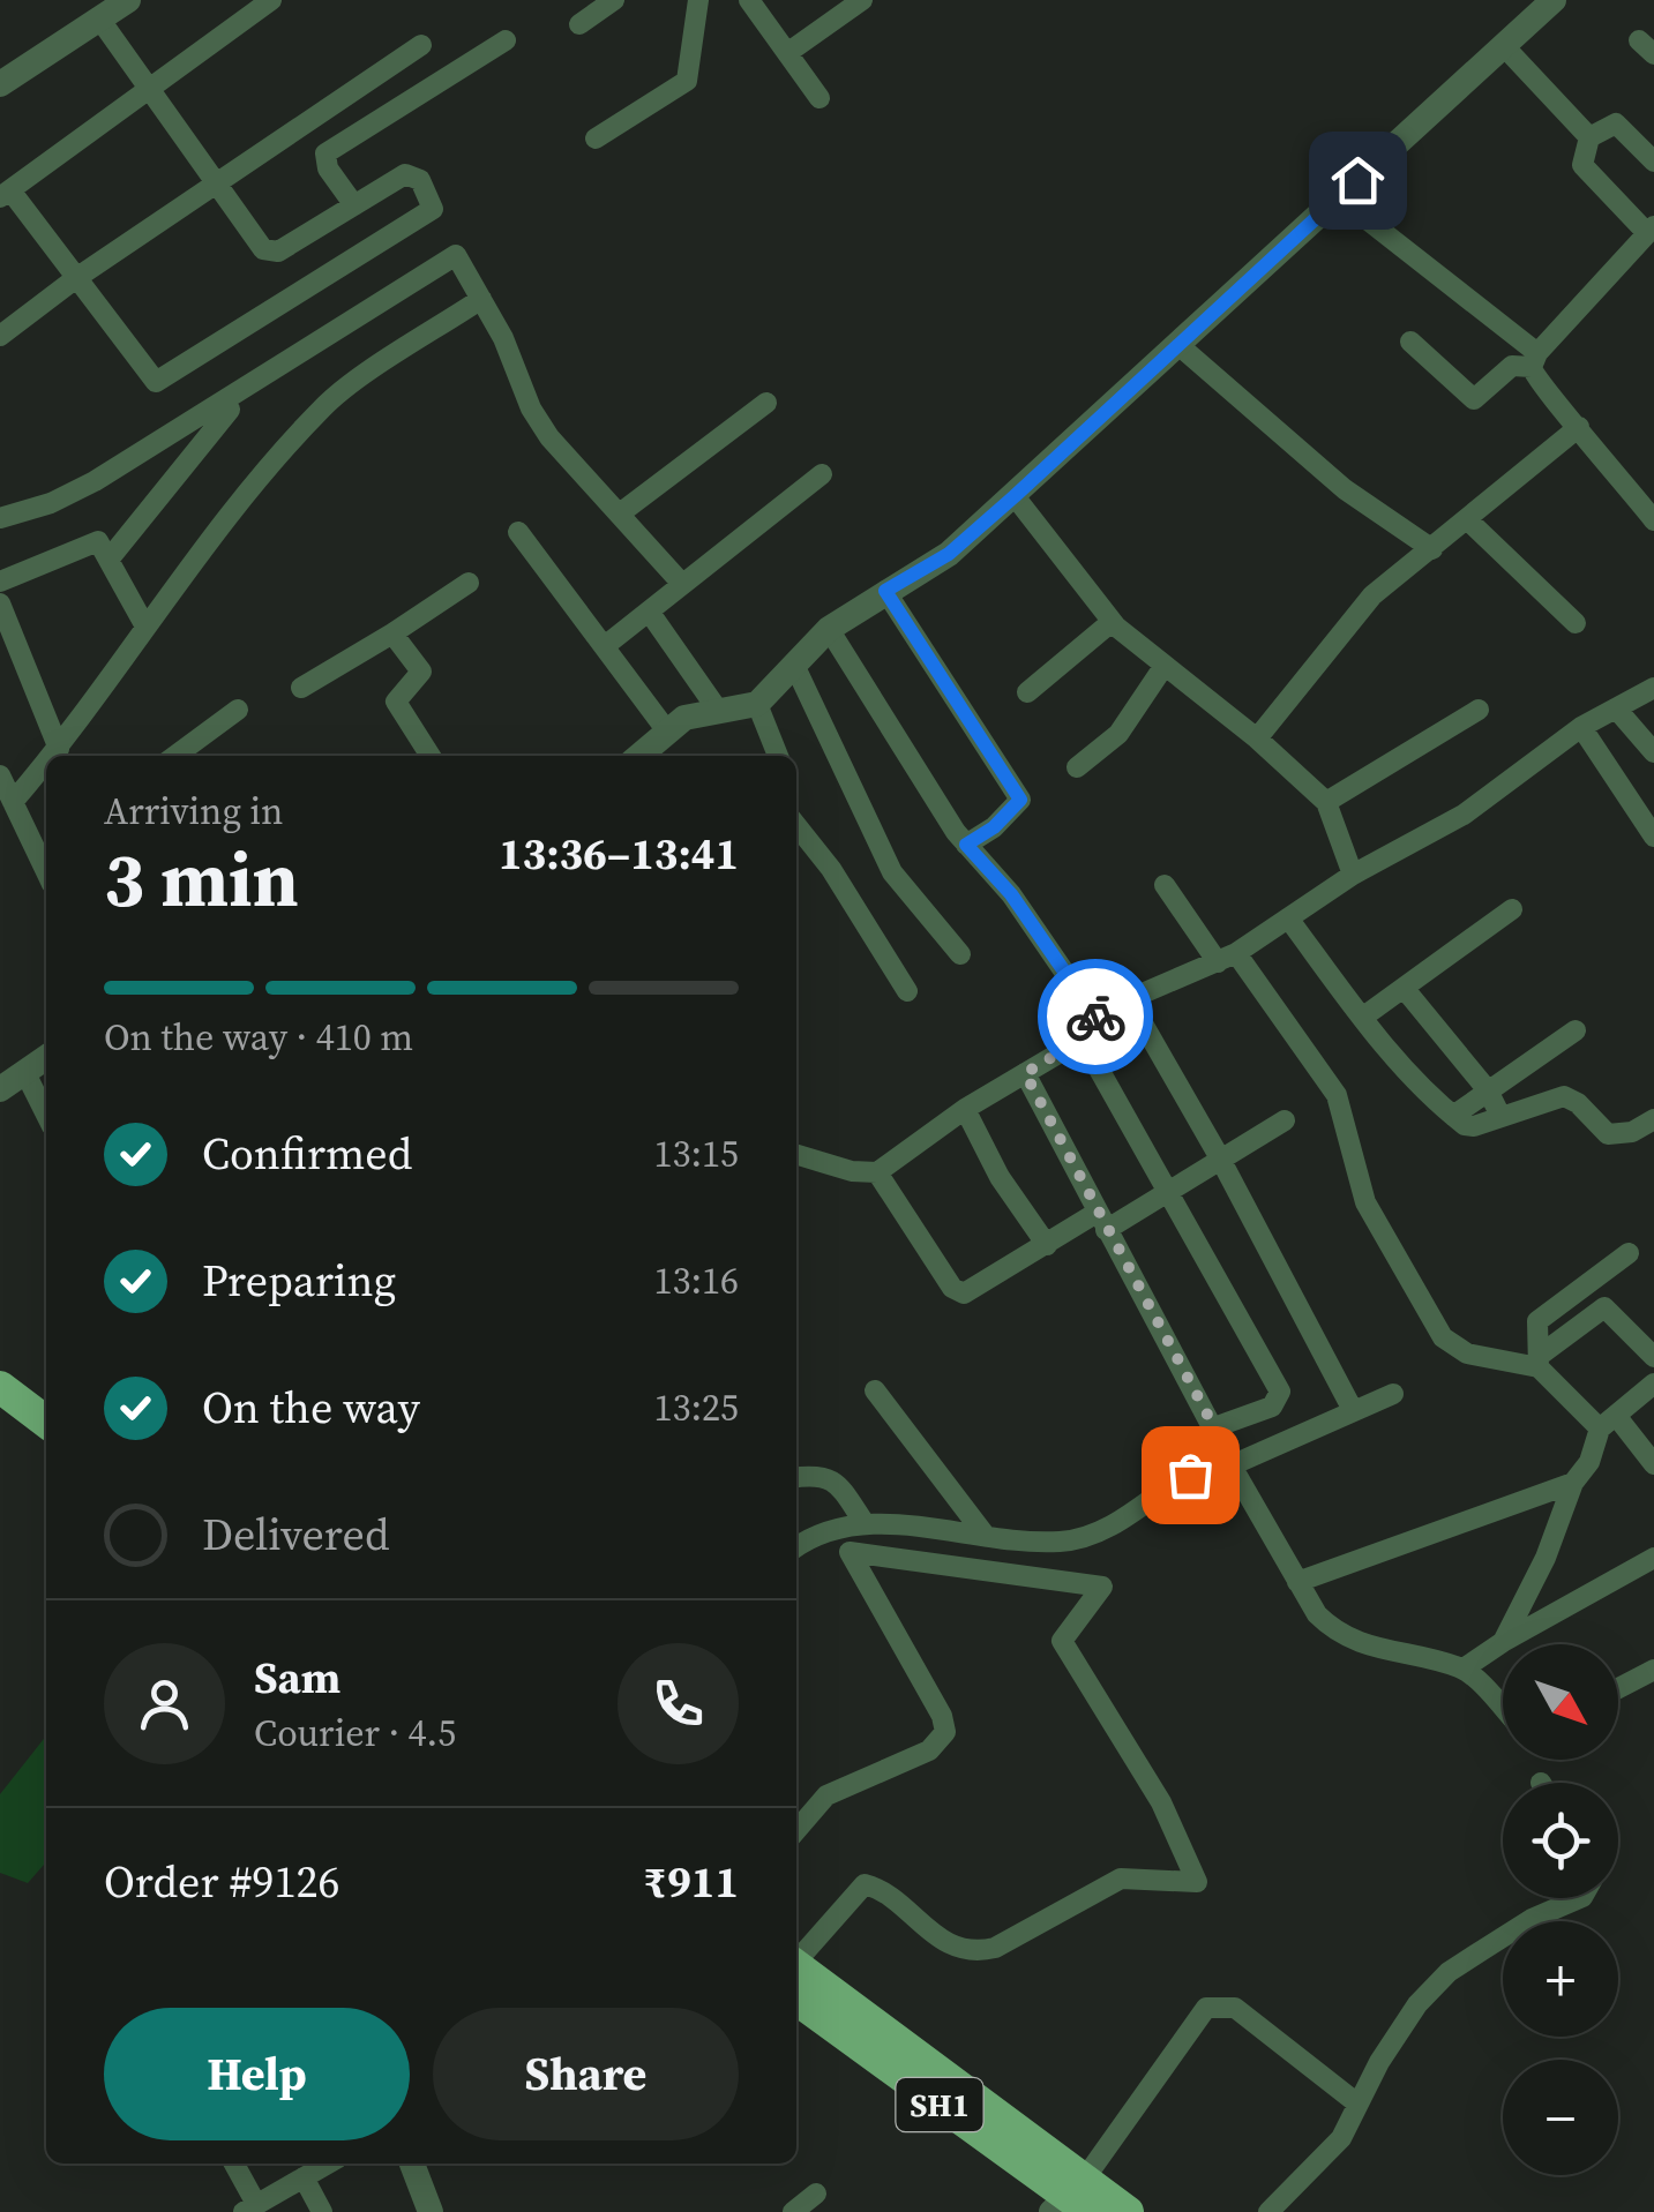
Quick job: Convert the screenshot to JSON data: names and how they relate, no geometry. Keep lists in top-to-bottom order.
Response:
{
  "streets": {
    "main road": ["SH1"]
  },
  "north": "bottom right",
  "page": {
    "heading": ["3 min", "Arriving in", "13:36–13:41"],
    "panel": [
      "Sam",
      "Courier · 4.5",
      "Order #9126",
      "₹911"
    ],
    "bar": "On the way · 410 m",
    "list": [
      ["Confirmed", "13:15"],
      ["Preparing", "13:16"],
      ["On the way", "13:25"],
      "Delivered"
    ],
    "map_buttons": ["+", "−"],
    "buttons": ["Help", "Share"]
  }
}
